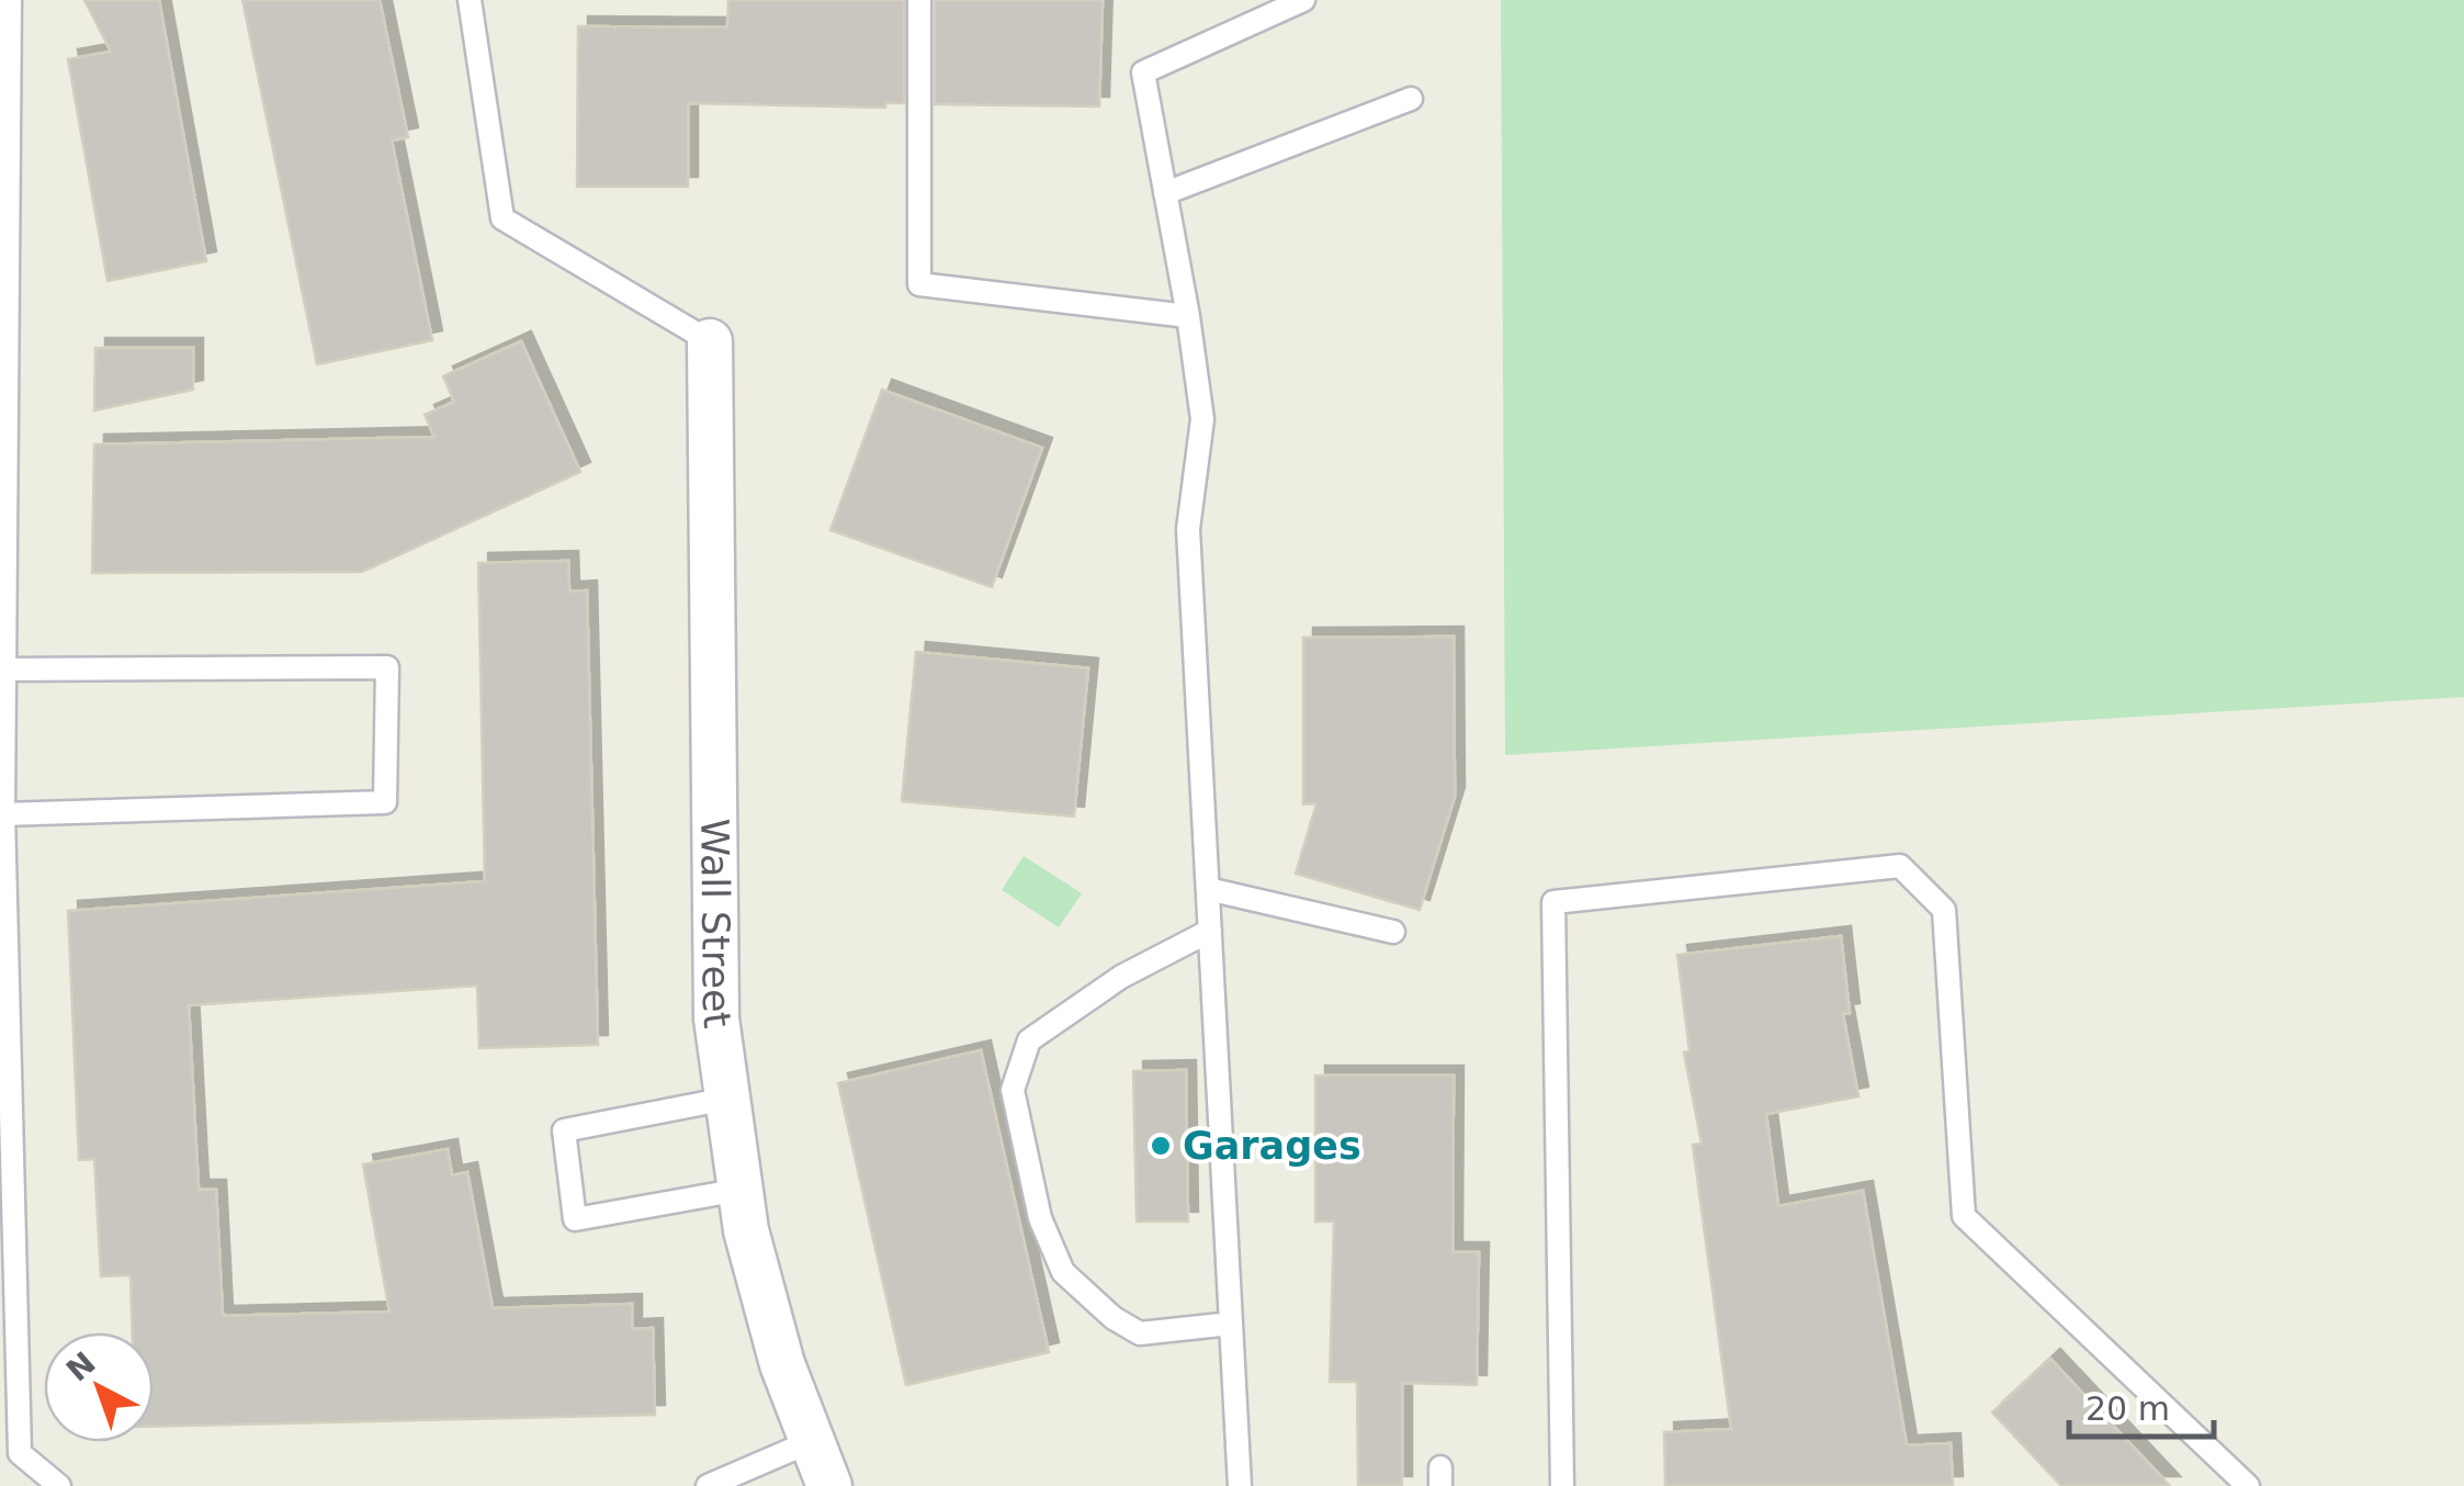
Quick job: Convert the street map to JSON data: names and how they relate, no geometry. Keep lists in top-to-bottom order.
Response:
{
  "streets": {
    "street": ["Wall Street"]
  },
  "places": ["Garages"],
  "scale_bar": "20 m",
  "north": "top left"
}
